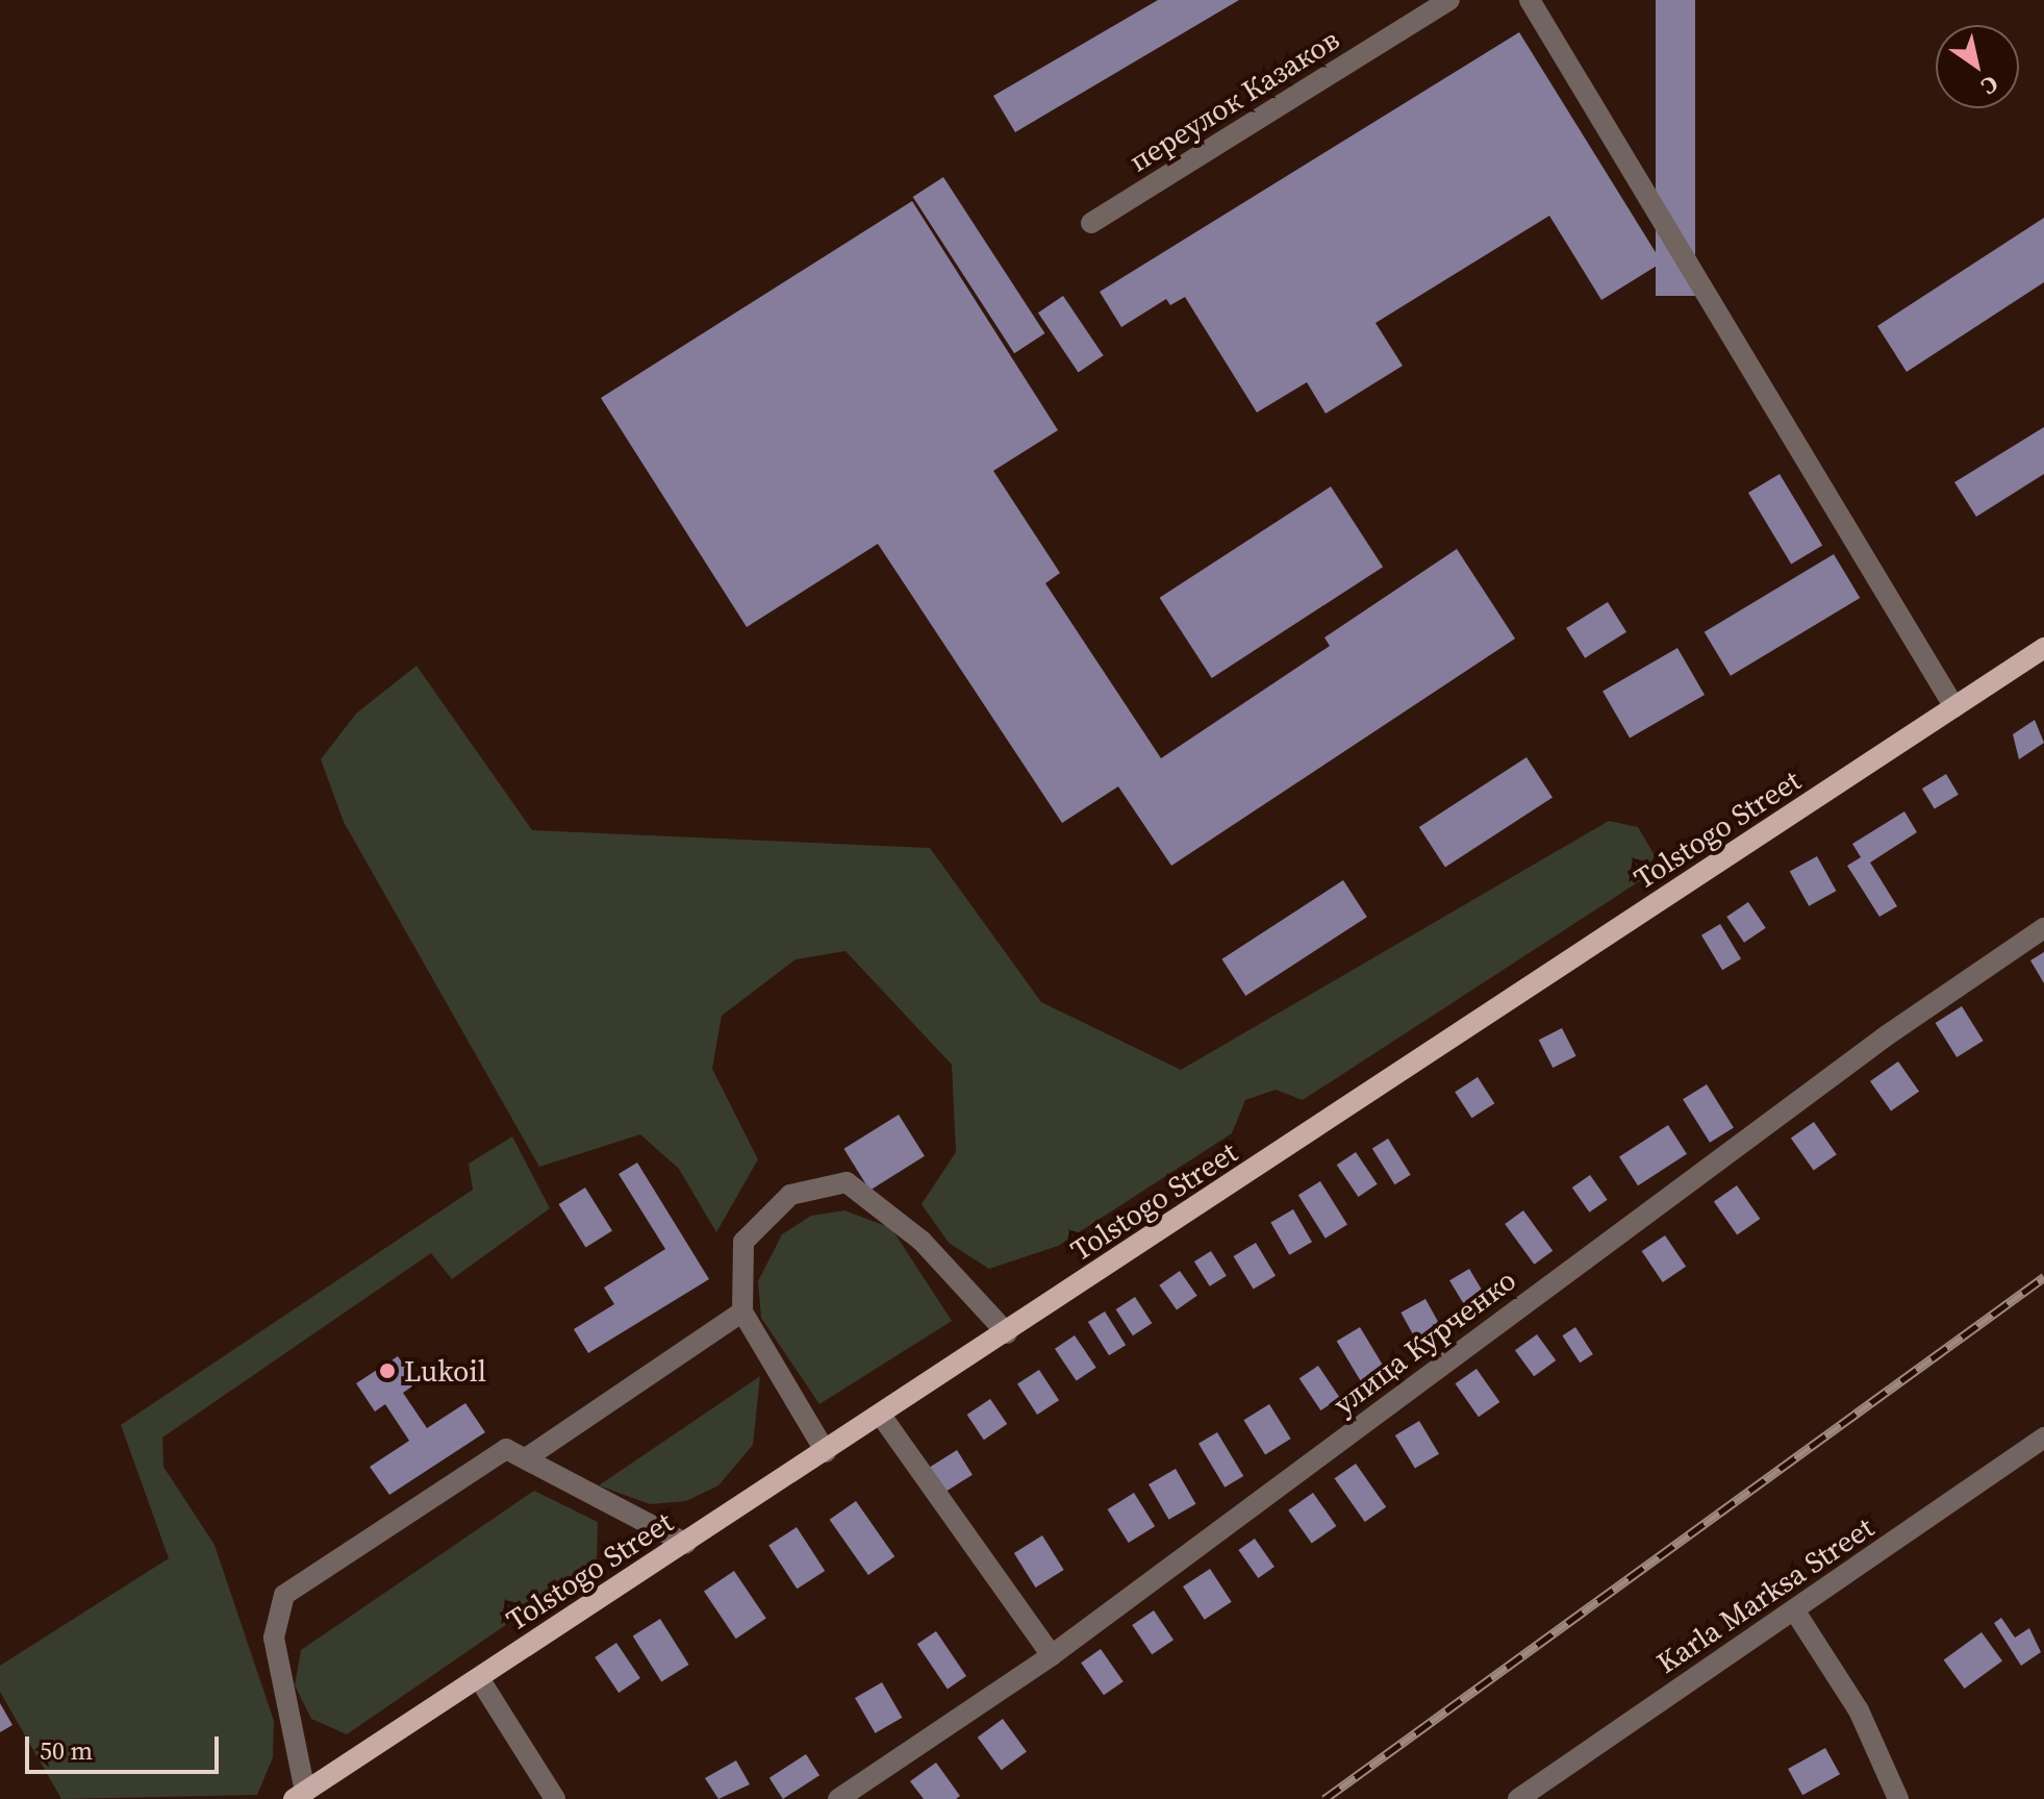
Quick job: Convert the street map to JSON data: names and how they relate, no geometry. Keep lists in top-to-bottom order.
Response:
{
  "streets": {
    "main road": ["Tolstogo Street"],
    "street": ["переулок Казаков", "улица Курченко", "Karla Marksa Street"]
  },
  "places": ["Lukoil"],
  "scale_bar": "50 m",
  "north": "bottom right"
}
